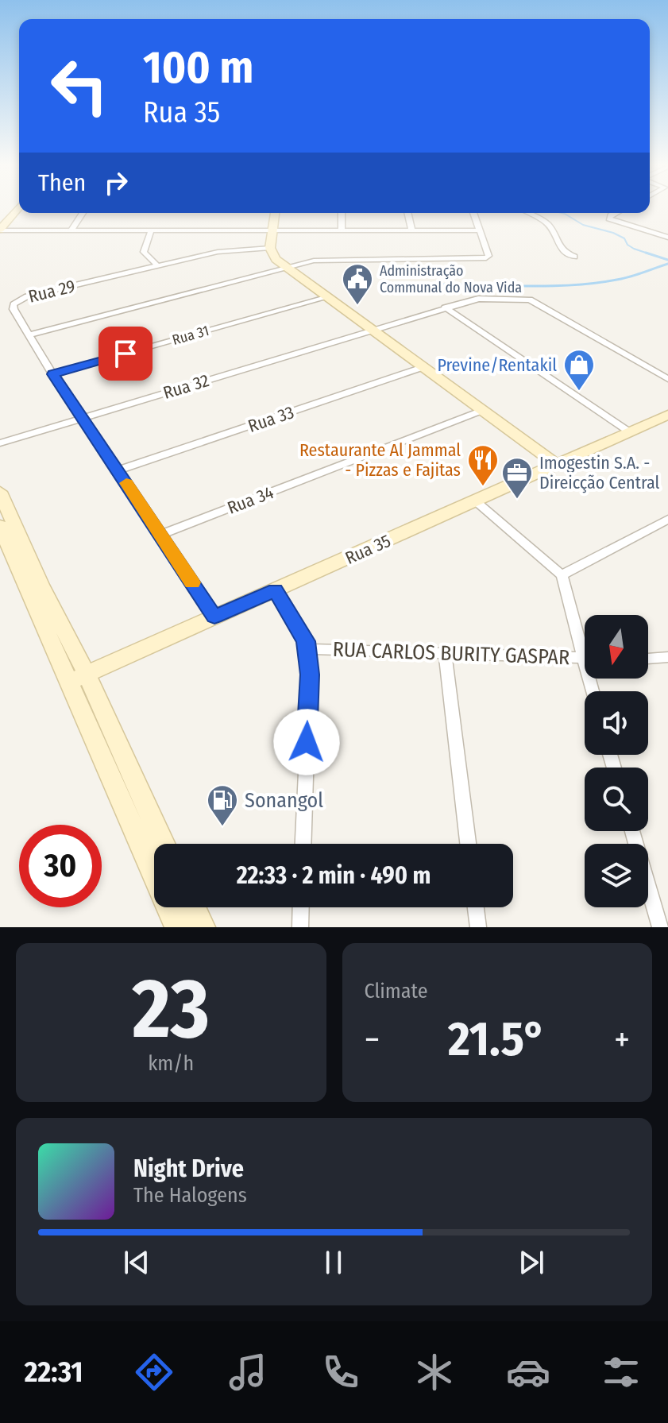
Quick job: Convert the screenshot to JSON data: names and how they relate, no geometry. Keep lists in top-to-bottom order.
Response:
{
  "streets": {
    "street": [
      "Rua 29",
      "Rua 31",
      "Rua 32",
      "Rua 33",
      "Rua 34",
      "Rua 35",
      "RUA CARLOS BURITY GASPAR"
    ]
  },
  "crossings": [
    ["Rua 29", "Rua 31"],
    ["Rua 29", "Rua 32"],
    ["Rua 29", "Rua 33"],
    ["Rua 29", "Rua 34"],
    ["Rua 29", "Rua 35"]
  ],
  "places": {
    "public building": ["Administração Communal do Nova Vida"],
    "shop": ["Previne/Rentakil"],
    "restaurant": ["Restaurante Al Jammal - Pizzas e Fajitas"],
    "office": ["Imogestin S.A. - Direicção Central"],
    "fuel station": ["Sonangol"]
  },
  "north": "bottom",
  "page": {
    "turn": ["100 m", "Rua 35"],
    "then": "Then",
    "limit": "30",
    "trip": "22:33 · 2 min · 490 m",
    "tile": [
      ["23", "km/h"],
      "Climate"
    ],
    "heat": ["−", "21.5°", "+"],
    "song": ["Night Drive", "The Halogens"],
    "tabs": "22:31"
  }
}
